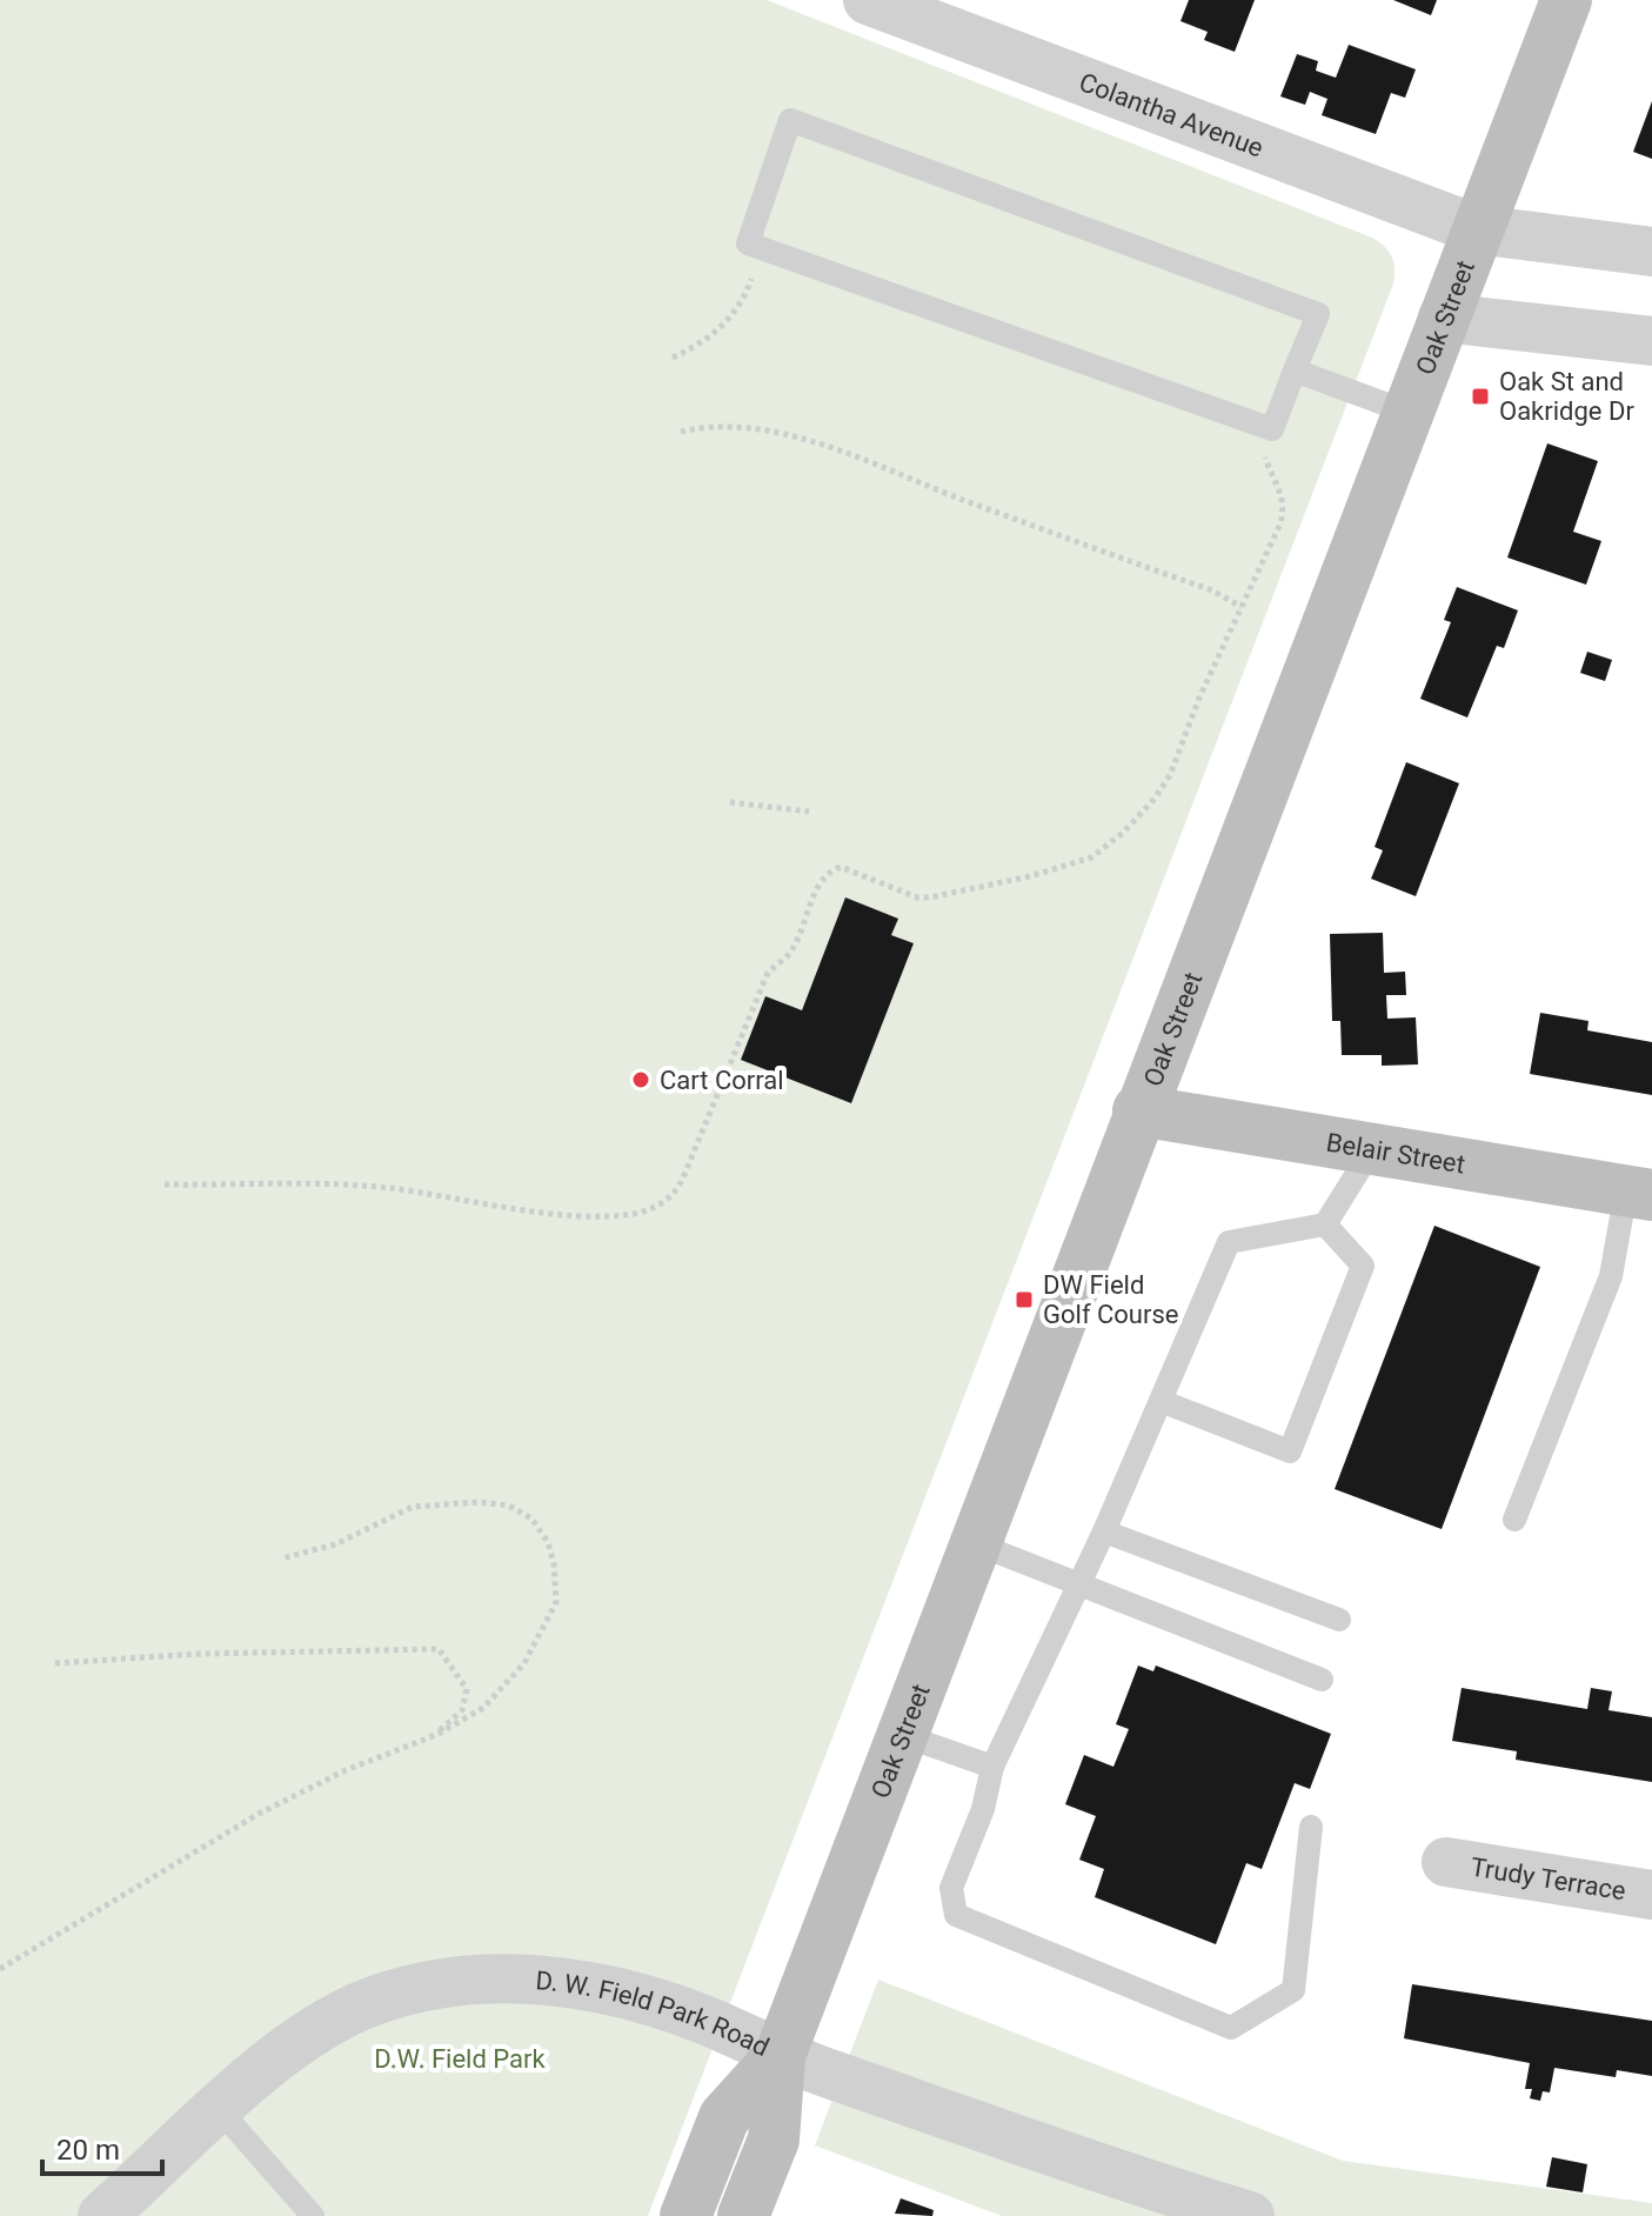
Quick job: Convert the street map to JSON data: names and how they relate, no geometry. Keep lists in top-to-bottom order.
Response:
{
  "streets": {
    "main road": ["Oak Street", "Belair Street"],
    "street": ["Colantha Avenue", "Trudy Terrace", "D. W. Field Park Road"]
  },
  "crossings": [
    ["Colantha Avenue", "Oak Street"],
    ["Oak Street", "Belair Street"],
    ["Oak Street", "D. W. Field Park Road"]
  ],
  "parks": ["D.W. Field Park"],
  "places": {
    "transit": ["Oak St and Oakridge Dr", "DW Field Golf Course"],
    "other": ["Cart Corral"]
  },
  "scale_bar": "20 m"
}
